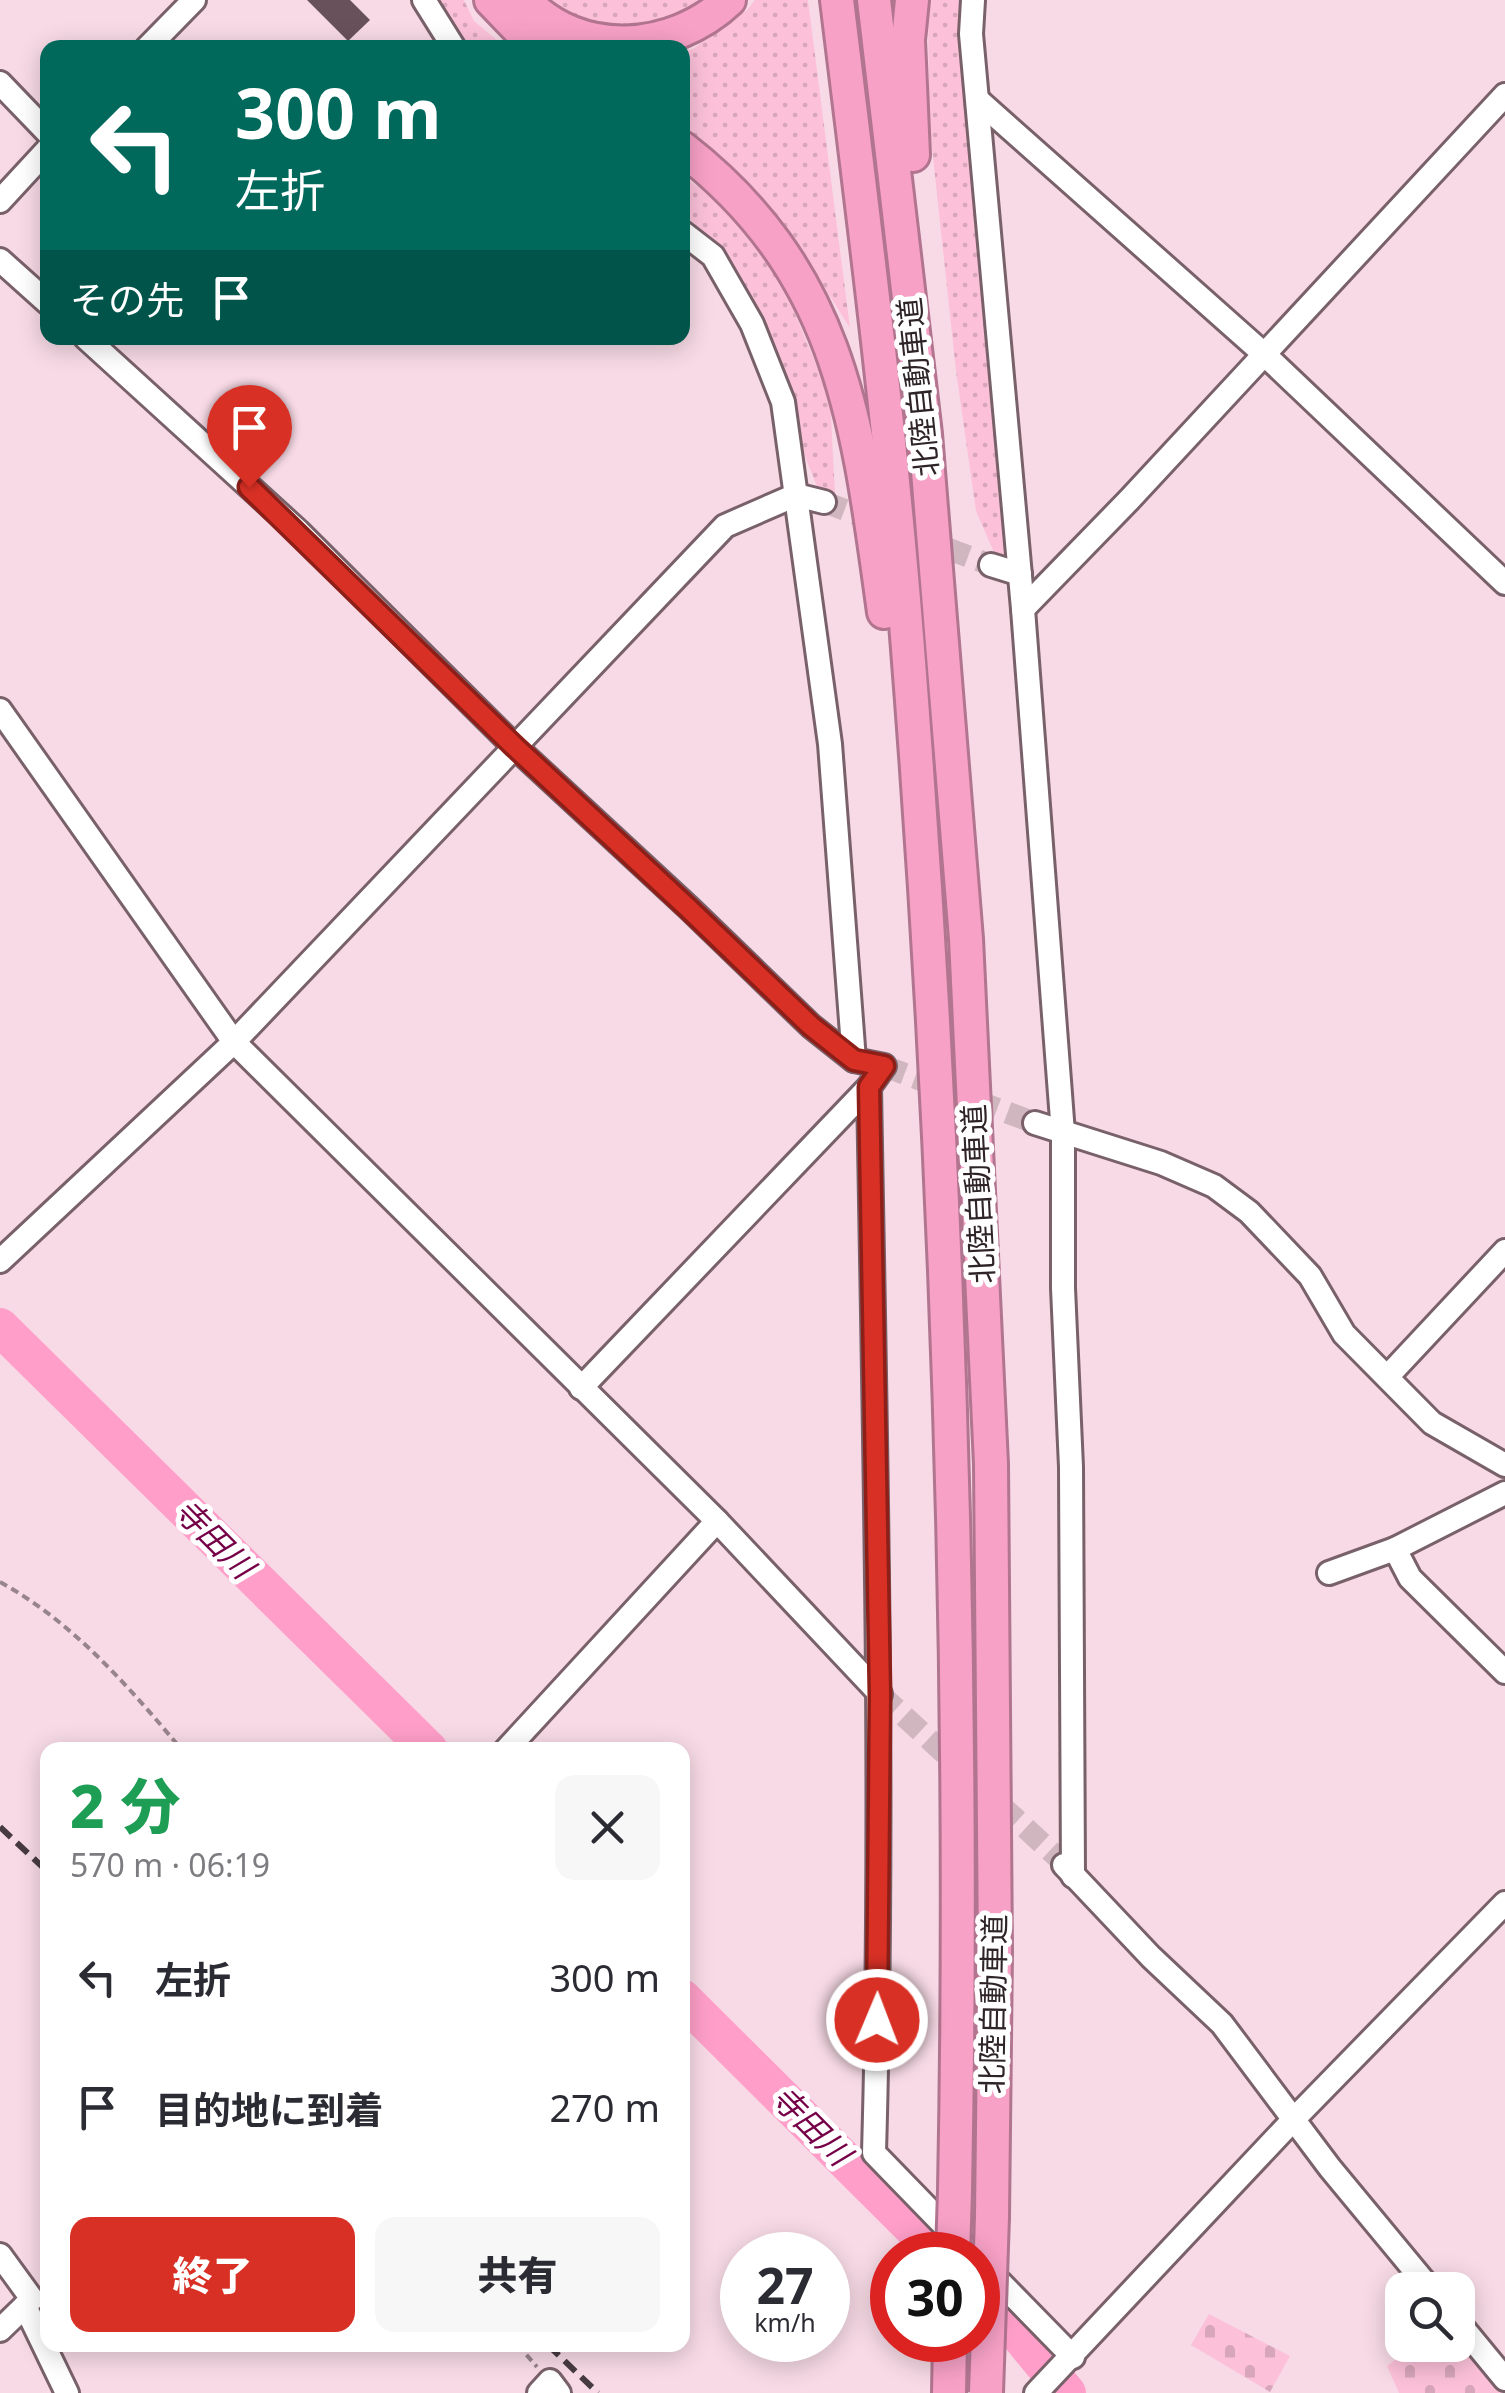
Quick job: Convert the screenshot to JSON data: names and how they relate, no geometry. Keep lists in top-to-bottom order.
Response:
{
  "streets": {
    "highway": ["北陸自動車道"]
  },
  "water": ["寺田川"],
  "page": {
    "turn": ["300 m", "左折"],
    "then": "その先",
    "heading": ["2 分", "570 m · 06:19"],
    "list": [
      {
        "name": "左折",
        "value": "300 m"
      },
      {
        "name": "目的地に到着",
        "value": "270 m"
      }
    ],
    "buttons": ["終了", "共有"],
    "speed": "27 km/h",
    "limit": "30"
  }
}
